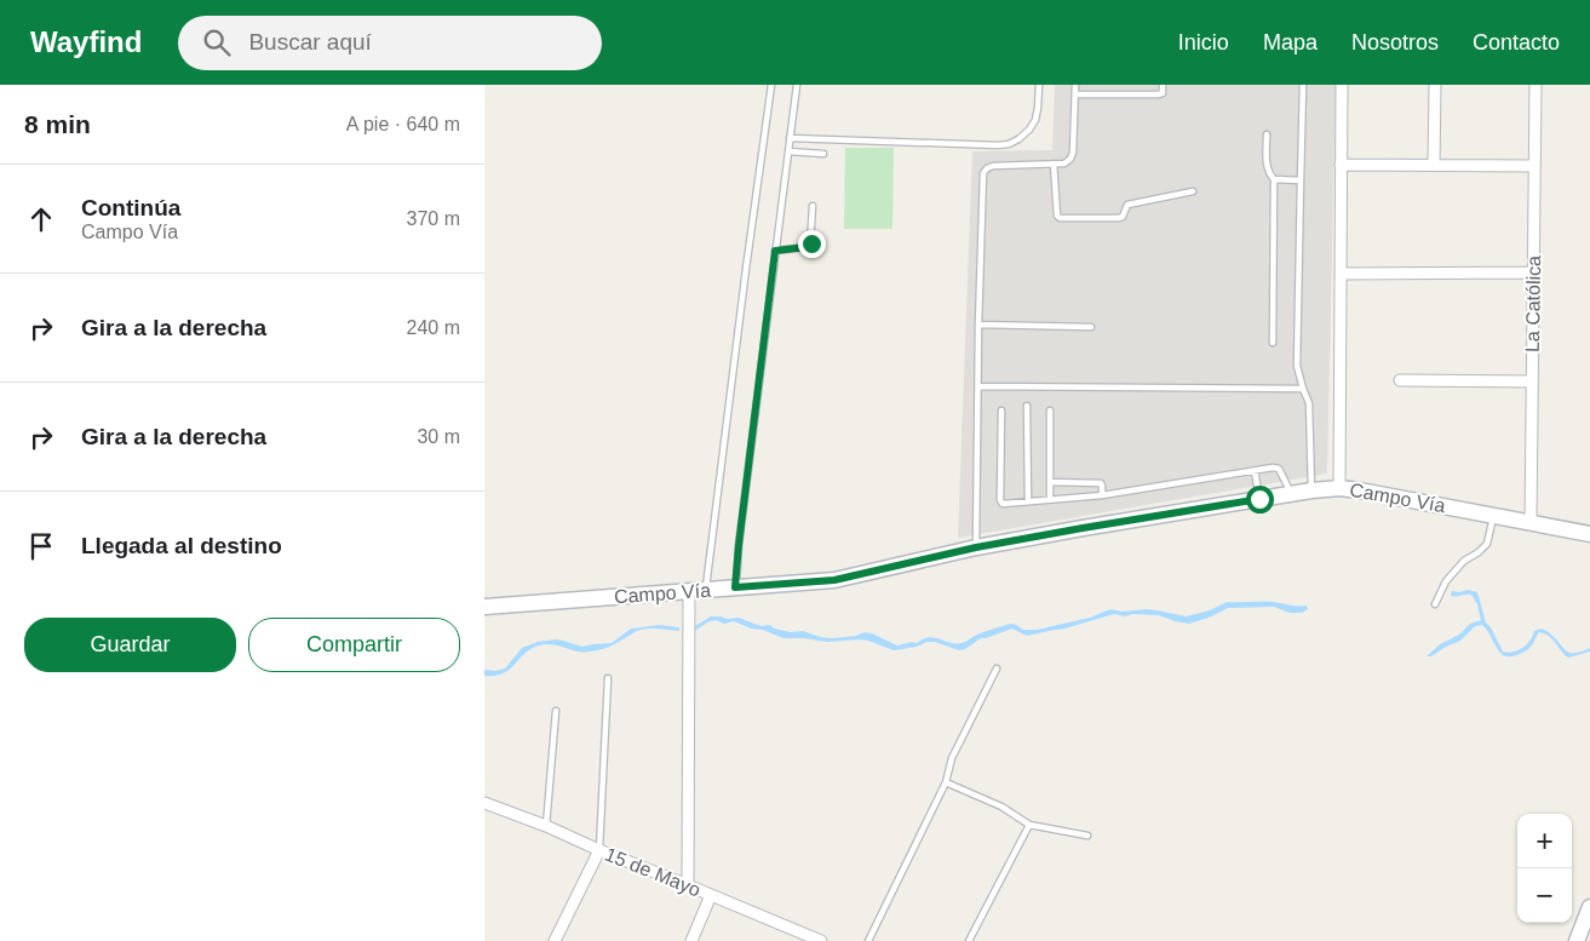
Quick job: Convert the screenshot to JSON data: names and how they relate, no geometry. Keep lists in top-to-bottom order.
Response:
{
  "streets": {
    "street": ["La Católica", "Campo Vía", "15 de Mayo"]
  },
  "crossings": [
    ["La Católica", "Campo Vía"]
  ],
  "page": {
    "header": "Wayfind",
    "search": "Buscar aquí",
    "nav": [
      "Inicio",
      "Mapa",
      "Nosotros",
      "Contacto"
    ],
    "heading": ["8 min", "A pie · 640 m"],
    "list": [
      ["Continúa", "Campo Vía", "370 m"],
      ["Gira a la derecha", "240 m"],
      ["Gira a la derecha", "30 m"],
      "Llegada al destino"
    ],
    "buttons": ["Guardar", "Compartir"],
    "map_buttons": ["+", "−"]
  }
}
